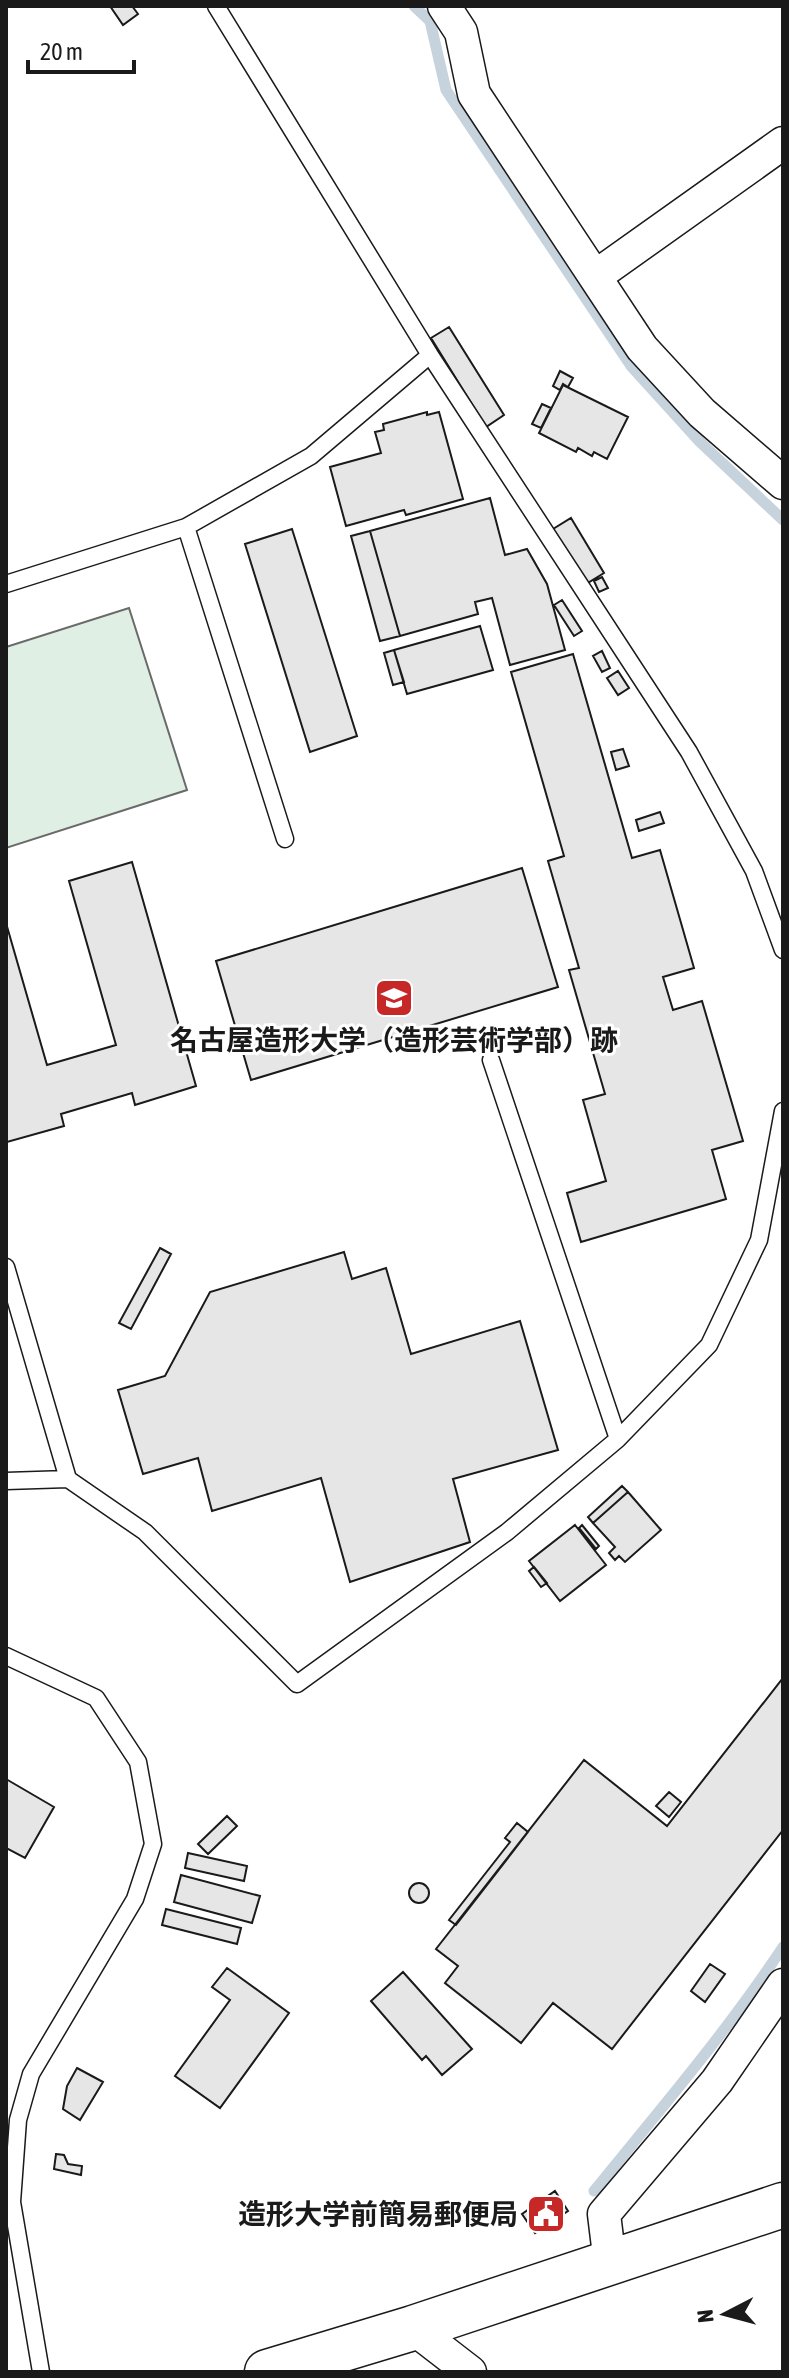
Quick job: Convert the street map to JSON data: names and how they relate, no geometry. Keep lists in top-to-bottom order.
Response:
{
  "places": {
    "school or university": ["名古屋造形大学（造形芸術学部）跡"],
    "public building": ["造形大学前簡易郵便局"]
  },
  "scale_bar": "20 m",
  "north": "left"
}
